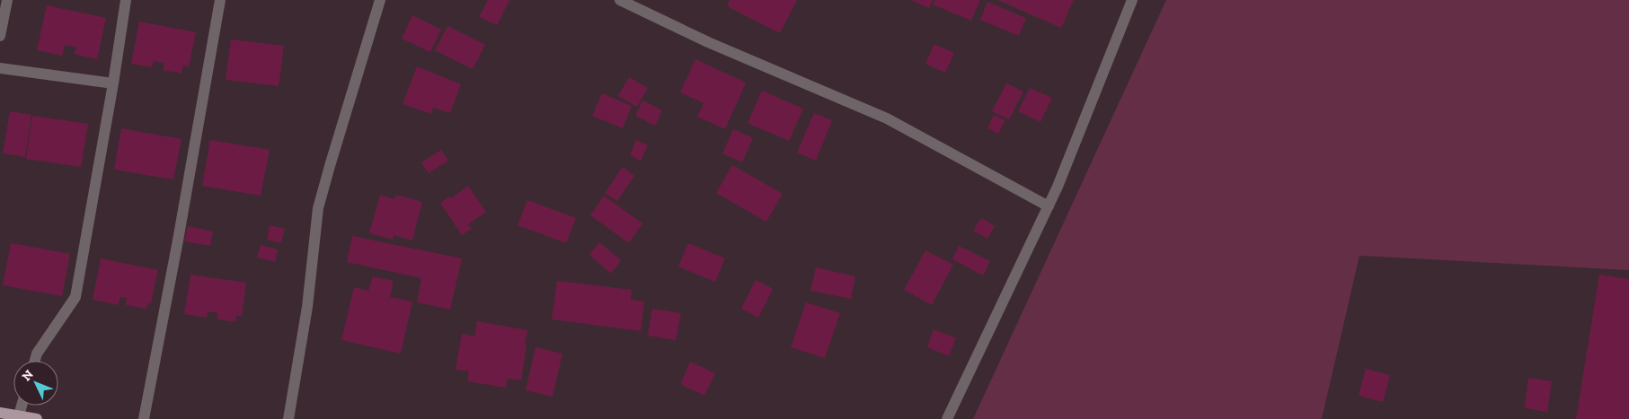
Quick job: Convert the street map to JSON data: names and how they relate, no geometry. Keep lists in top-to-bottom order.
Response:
{
  "north": "top left"
}
